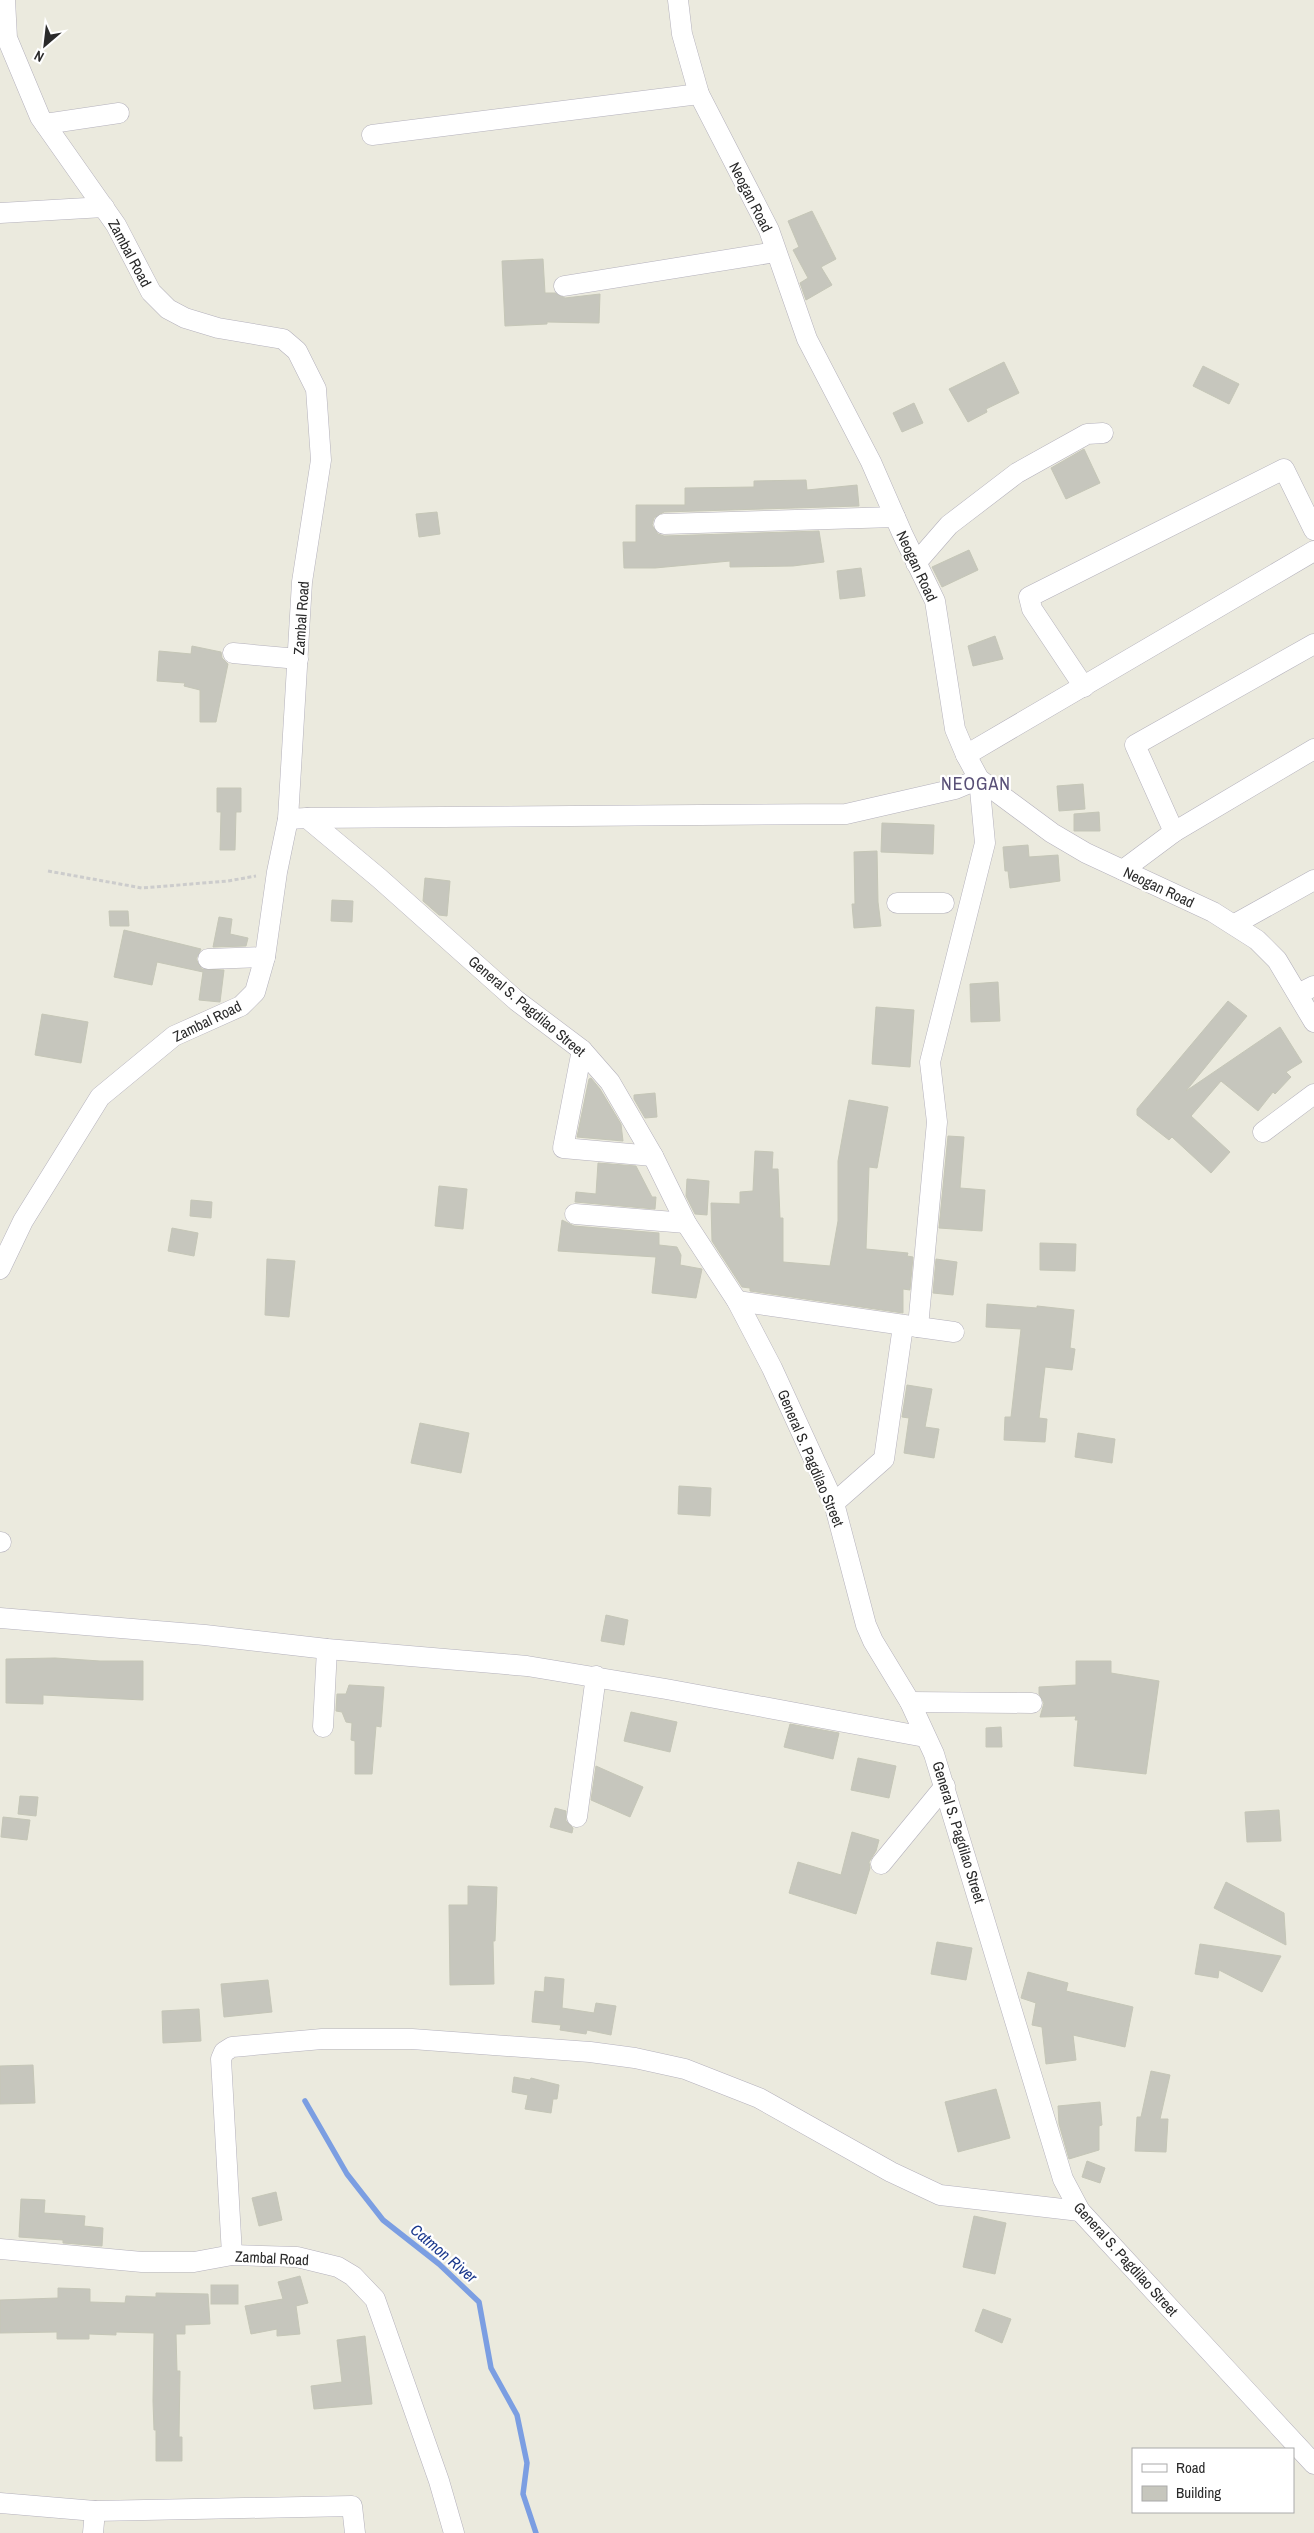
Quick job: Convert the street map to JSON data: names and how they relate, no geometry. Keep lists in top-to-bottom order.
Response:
{
  "streets": {
    "street": ["Neogan Road", "Zambal Road", "General S. Pagdilao Street"]
  },
  "crossings": [
    ["Zambal Road", "General S. Pagdilao Street"]
  ],
  "districts": ["NEOGAN"],
  "water": ["Catmon River"],
  "legend": ["Road", "Building"],
  "north": "bottom left"
}
